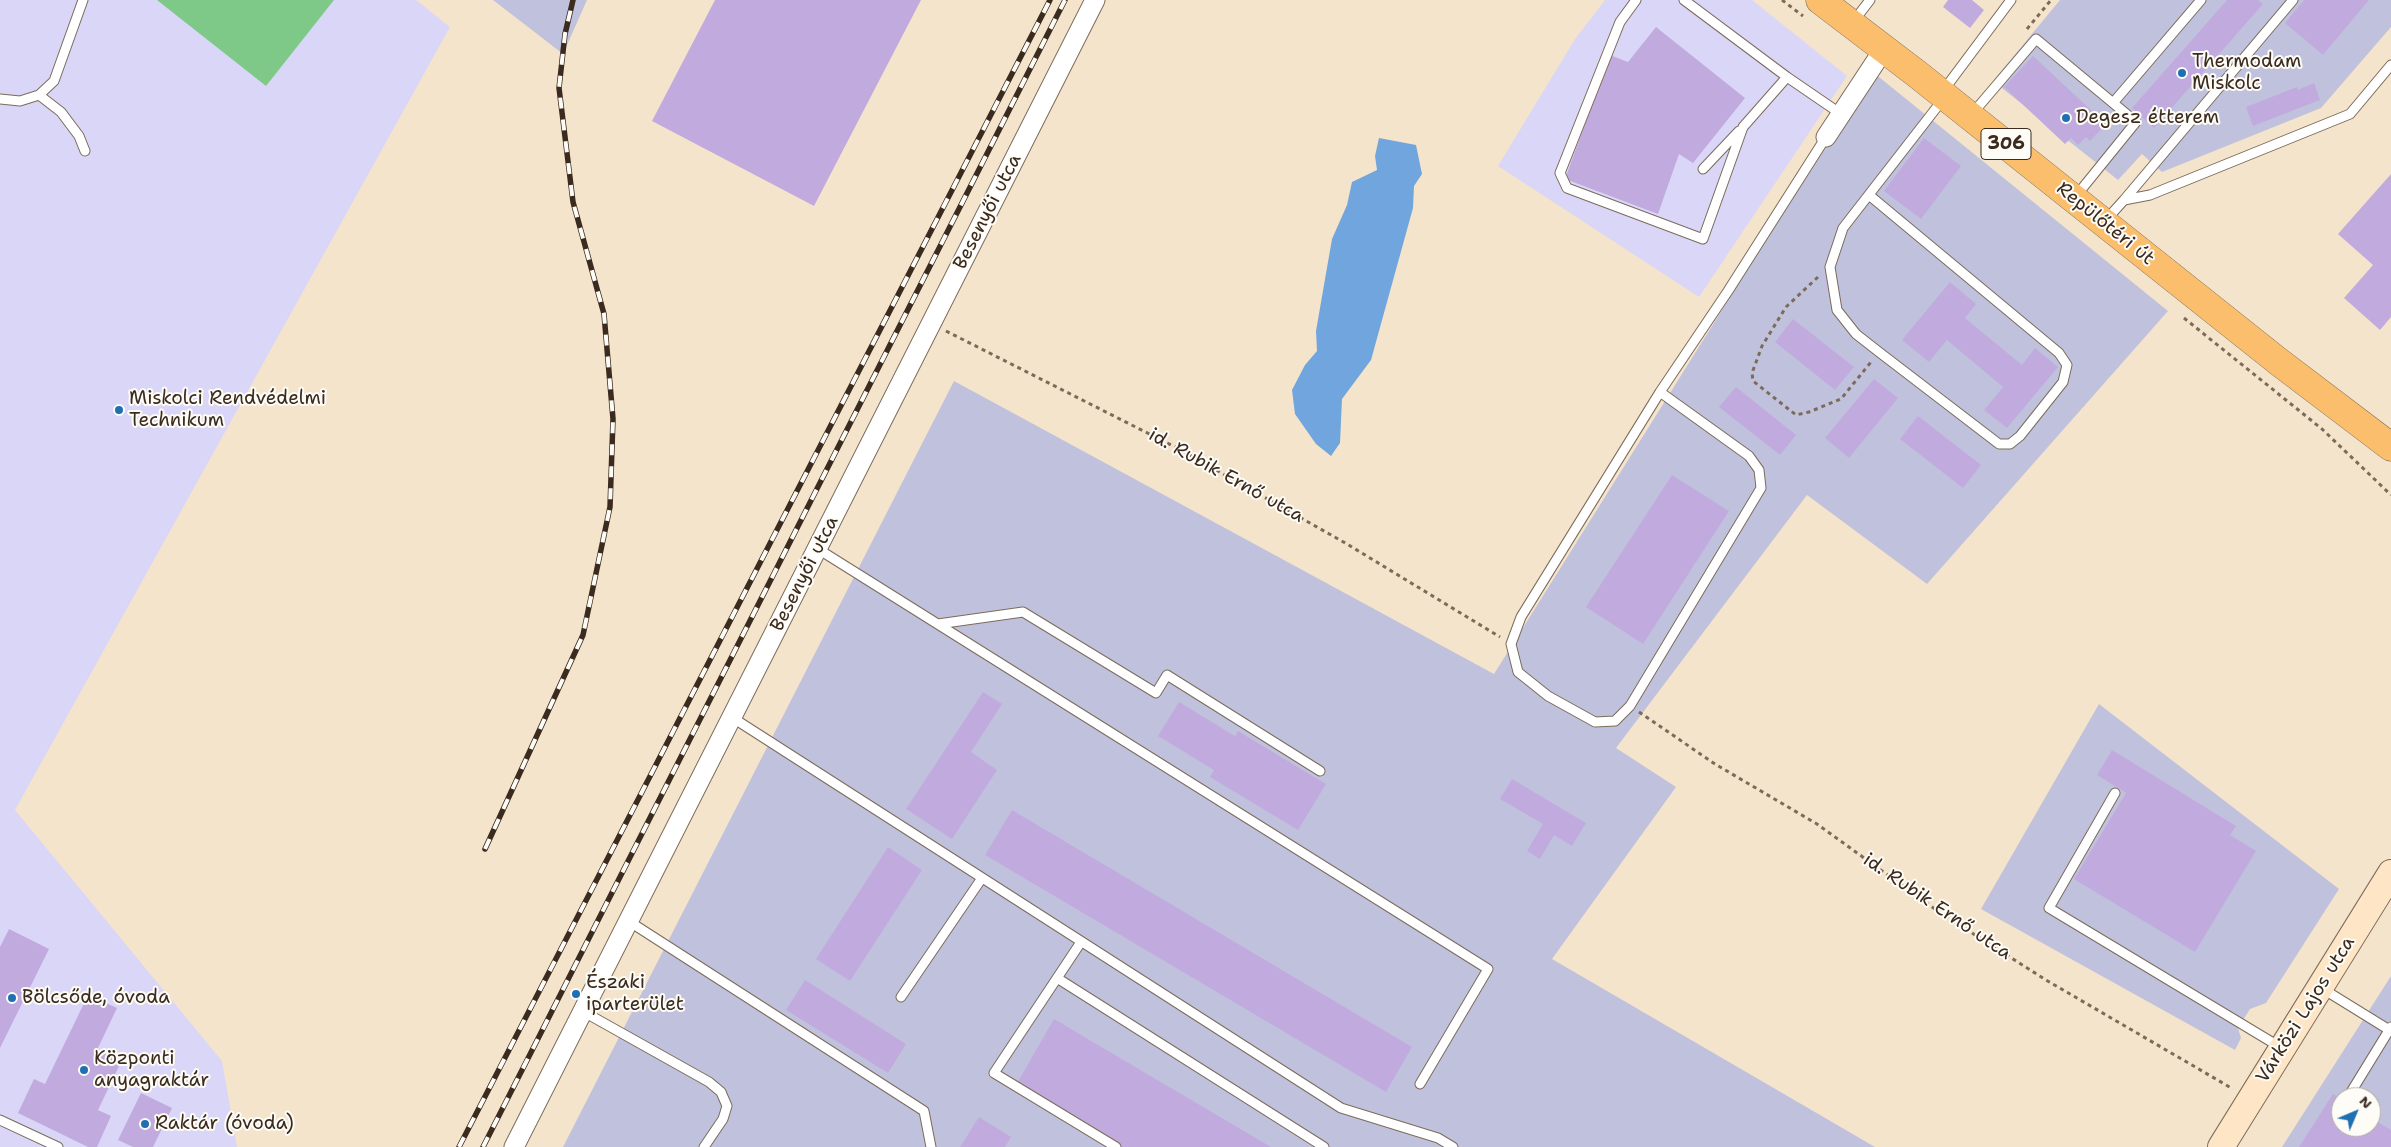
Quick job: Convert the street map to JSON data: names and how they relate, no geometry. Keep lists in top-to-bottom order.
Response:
{
  "streets": {
    "main road": ["306", "Repülőtéri út", "Várközi Lajos utca"],
    "street": ["Besenyői utca"],
    "path": ["id. Rubik Ernő utca"]
  },
  "crossings": [
    ["Besenyői utca", "id. Rubik Ernő utca"],
    ["id. Rubik Ernő utca", "Várközi Lajos utca"]
  ],
  "places": [
    "Thermodam Miskolc",
    "Degesz étterem",
    "Miskolci Rendvédelmi Technikum",
    "Északi iparterület",
    "Bölcsőde, óvoda",
    "Központi anyagraktár",
    "Raktár (óvoda)"
  ],
  "north": "top right"
}
